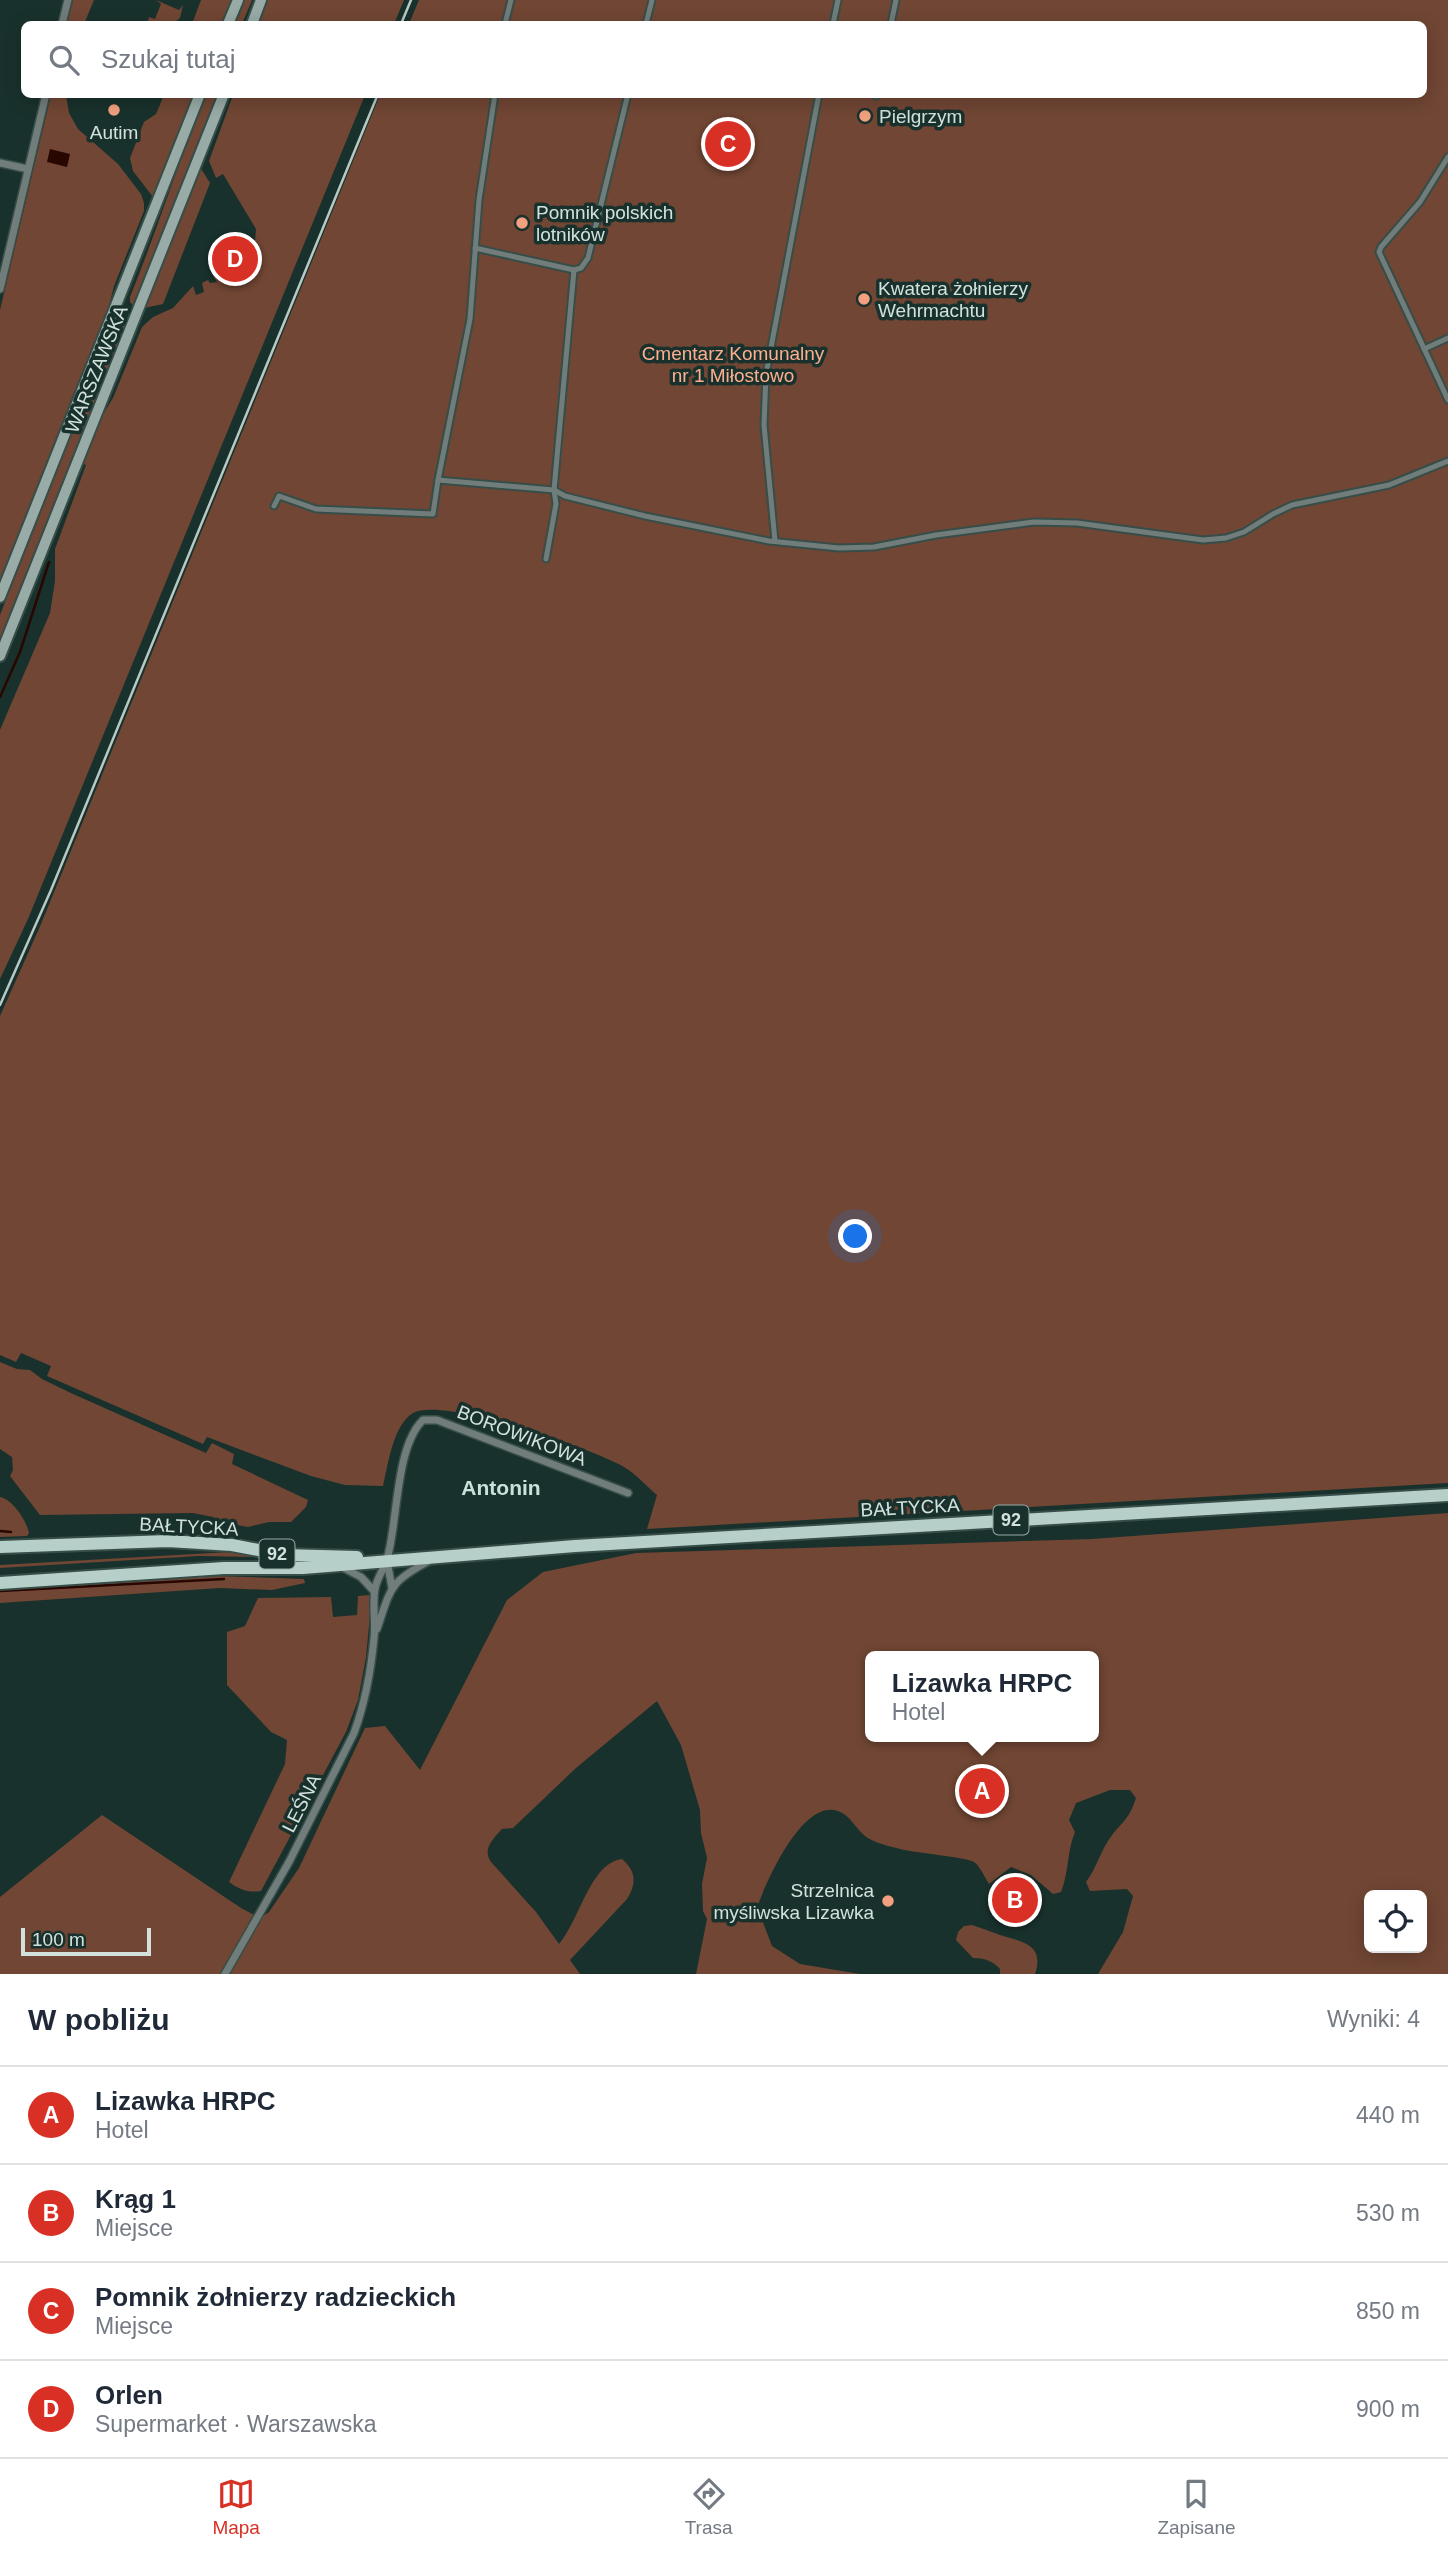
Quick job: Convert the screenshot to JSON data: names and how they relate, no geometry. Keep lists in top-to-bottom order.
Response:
{
  "streets": {
    "main road": ["WARSZAWSKA", "BAŁTYCKA", "92"],
    "street": ["BOROWIKOWA", "LEŚNA"]
  },
  "crossings": [
    ["BOROWIKOWA", "BAŁTYCKA"],
    ["BOROWIKOWA", "LEŚNA"],
    ["BAŁTYCKA", "LEŚNA"]
  ],
  "districts": ["Antonin"],
  "parks": ["Cmentarz Komunalny nr 1 Miłostowo"],
  "places": [
    "Autim",
    "Pielgrzym",
    "Pomnik polskich lotników",
    "Kwatera żołnierzy Wehrmachtu",
    "Strzelnica myśliwska Lizawka"
  ],
  "scale_bar": "100 m",
  "page": {
    "search": "Szukaj tutaj",
    "pins": [
      "C",
      "D",
      "A",
      "B"
    ],
    "popup": ["Lizawka HRPC", "Hotel"],
    "scale": "100 m",
    "heading": ["W pobliżu", "Wyniki: 4"],
    "list": [
      {
        "mark": "A",
        "name": "Lizawka HRPC",
        "note": "Hotel",
        "value": "440 m"
      },
      {
        "mark": "B",
        "name": "Krąg 1",
        "note": "Miejsce",
        "value": "530 m"
      },
      {
        "mark": "C",
        "name": "Pomnik żołnierzy radzieckich",
        "note": "Miejsce",
        "value": "850 m"
      },
      {
        "mark": "D",
        "name": "Orlen",
        "note": "Supermarket · Warszawska",
        "value": "900 m"
      }
    ],
    "nav": ["Mapa", "Trasa", "Zapisane"]
  }
}
